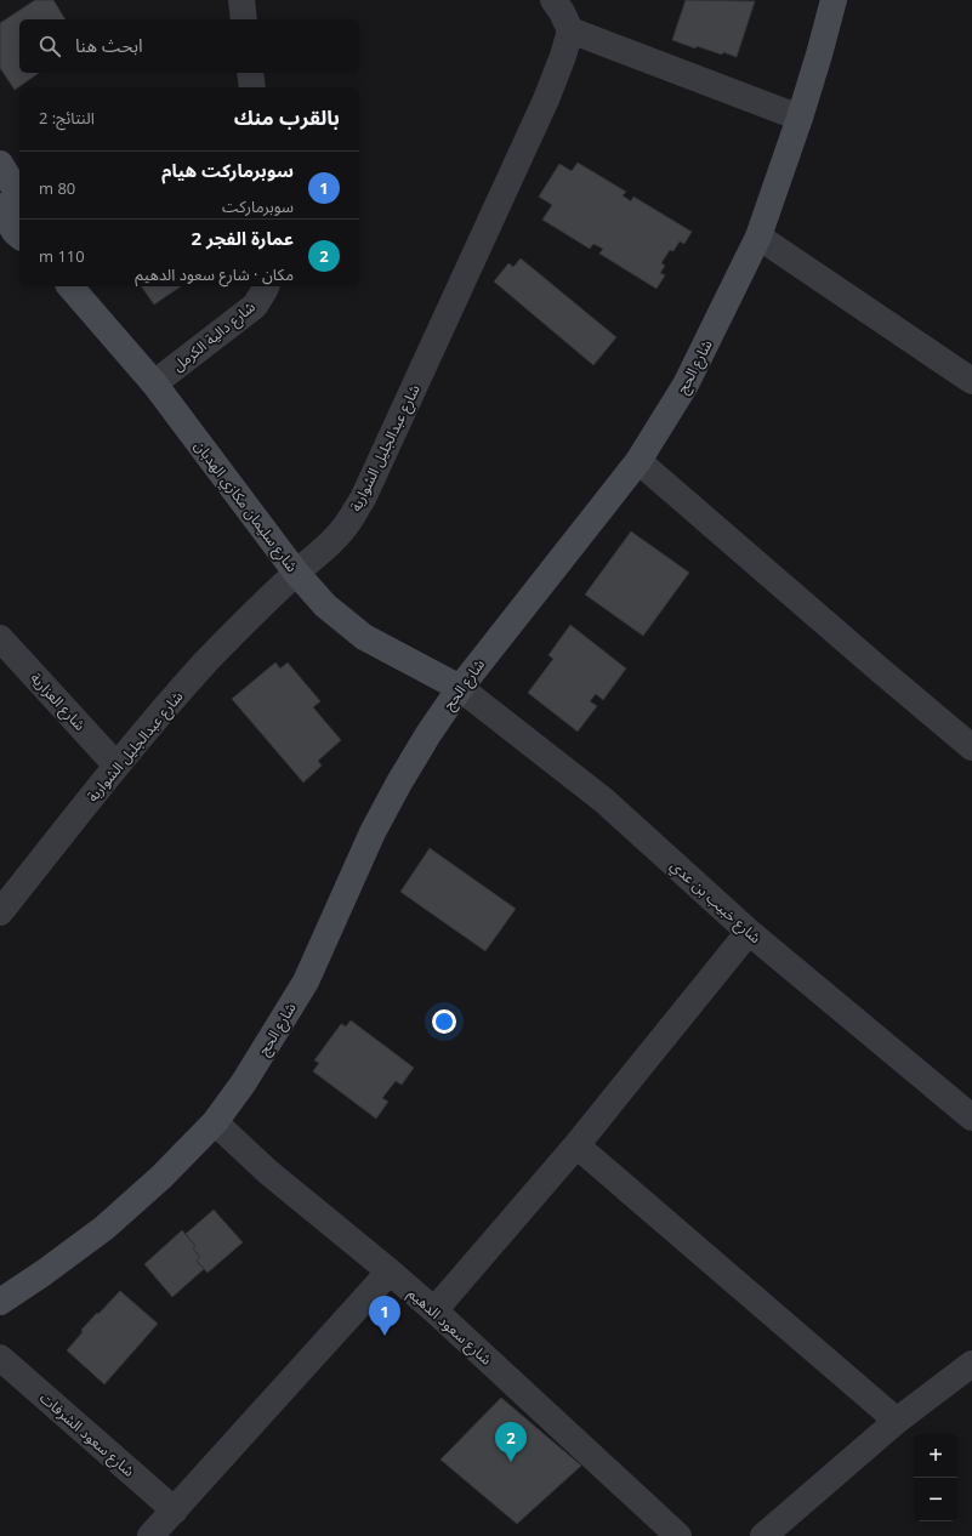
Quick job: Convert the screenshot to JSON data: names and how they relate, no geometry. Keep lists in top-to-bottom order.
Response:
{
  "streets": {
    "street": [
      "شارع دالية الكرمل",
      "شارع الحج",
      "شارع عبدالجليل الشواربة",
      "شارع سليمان مكازي الهدبان",
      "شارع العزارية",
      "شارع خبيب بن عدي",
      "شارع سعود الدهيم",
      "شارع سعود الشرفات"
    ]
  },
  "crossings": [
    ["شارع دالية الكرمل", "شارع سليمان مكازي الهدبان"],
    ["شارع الحج", "شارع سليمان مكازي الهدبان"],
    ["شارع الحج", "شارع خبيب بن عدي"],
    ["شارع الحج", "شارع سعود الدهيم"],
    ["شارع عبدالجليل الشواربة", "شارع سليمان مكازي الهدبان"],
    ["شارع عبدالجليل الشواربة", "شارع العزارية"],
    ["شارع سليمان مكازي الهدبان", "شارع خبيب بن عدي"]
  ],
  "page": {
    "search": "ابحث هنا",
    "heading": ["بالقرب منك", "النتائج: 2"],
    "list": [
      {
        "mark": "1",
        "name": "سوبرماركت هيام",
        "note": "سوبرماركت",
        "value": "80 m"
      },
      {
        "mark": "2",
        "name": "عمارة الفجر 2",
        "note": "مكان · شارع سعود الدهيم",
        "value": "110 m"
      }
    ],
    "pins": ["1", "2"],
    "map_buttons": ["+", "−"]
  }
}
